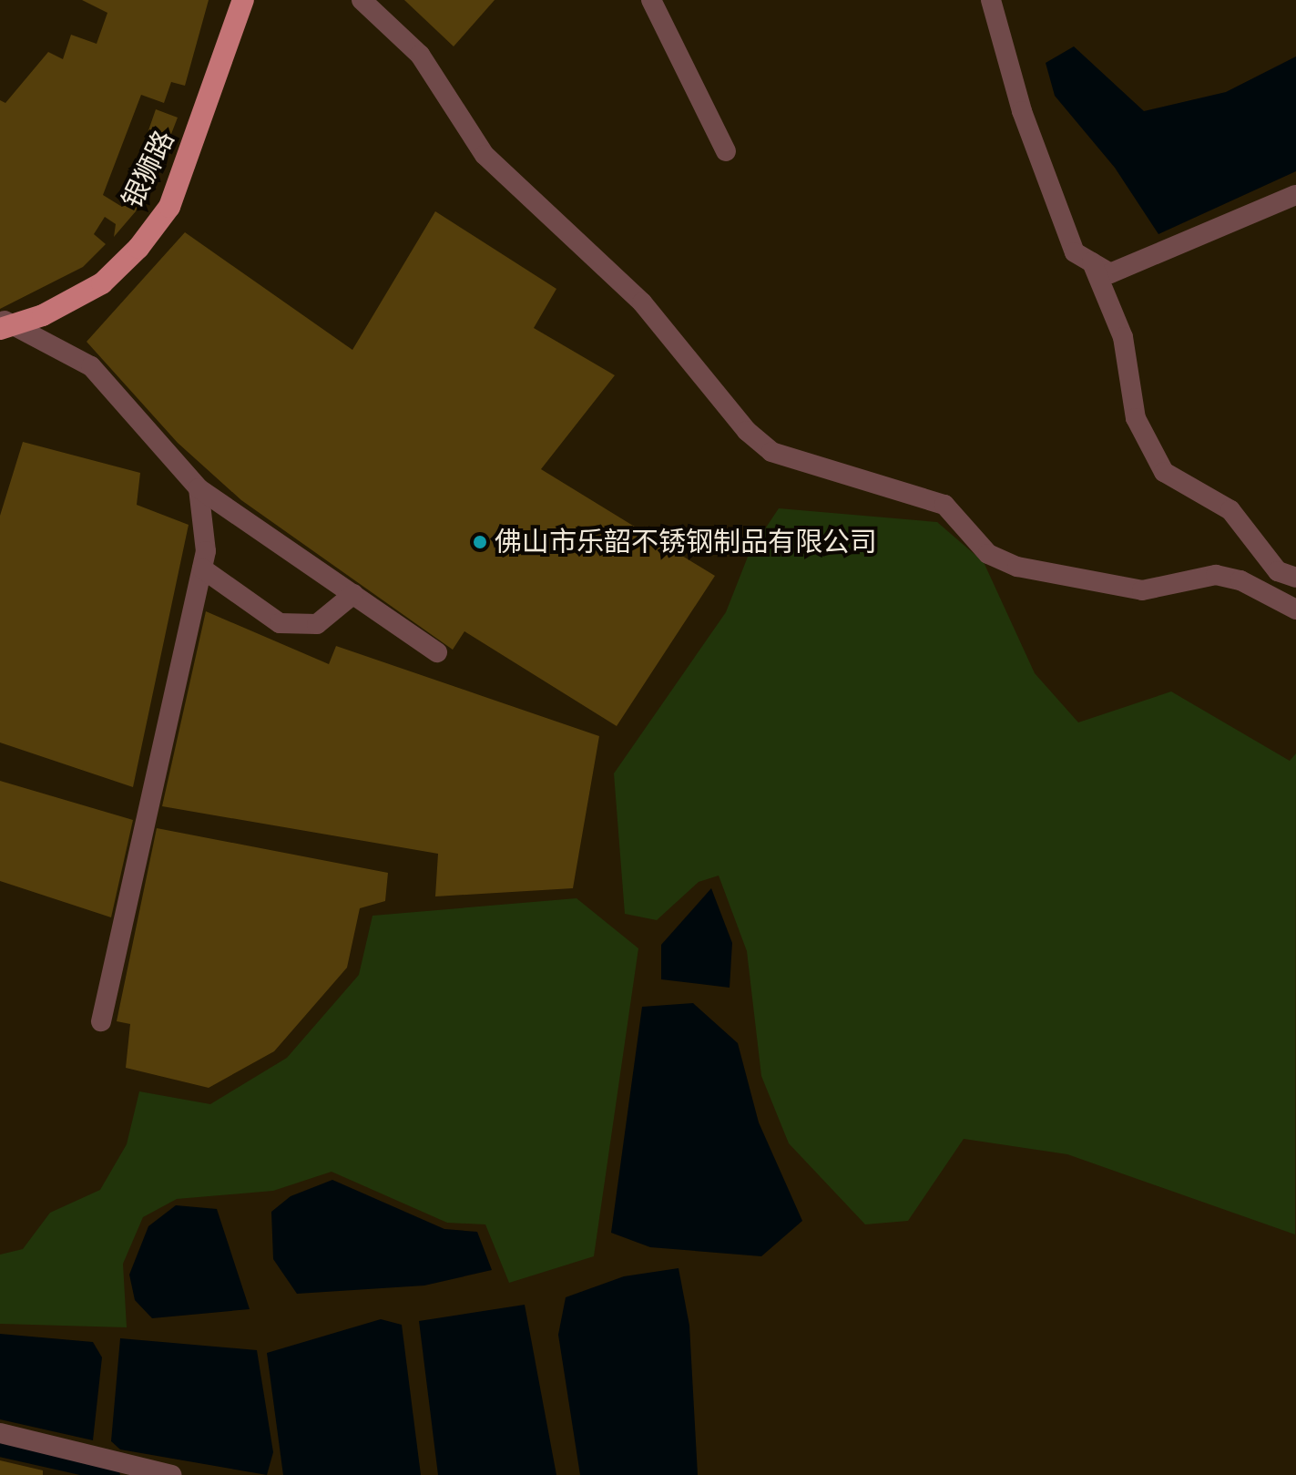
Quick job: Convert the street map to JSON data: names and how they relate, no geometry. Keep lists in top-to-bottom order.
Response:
{
  "streets": {
    "main road": ["银狮路"]
  },
  "places": ["佛山市乐韶不锈钢制品有限公司"]
}
